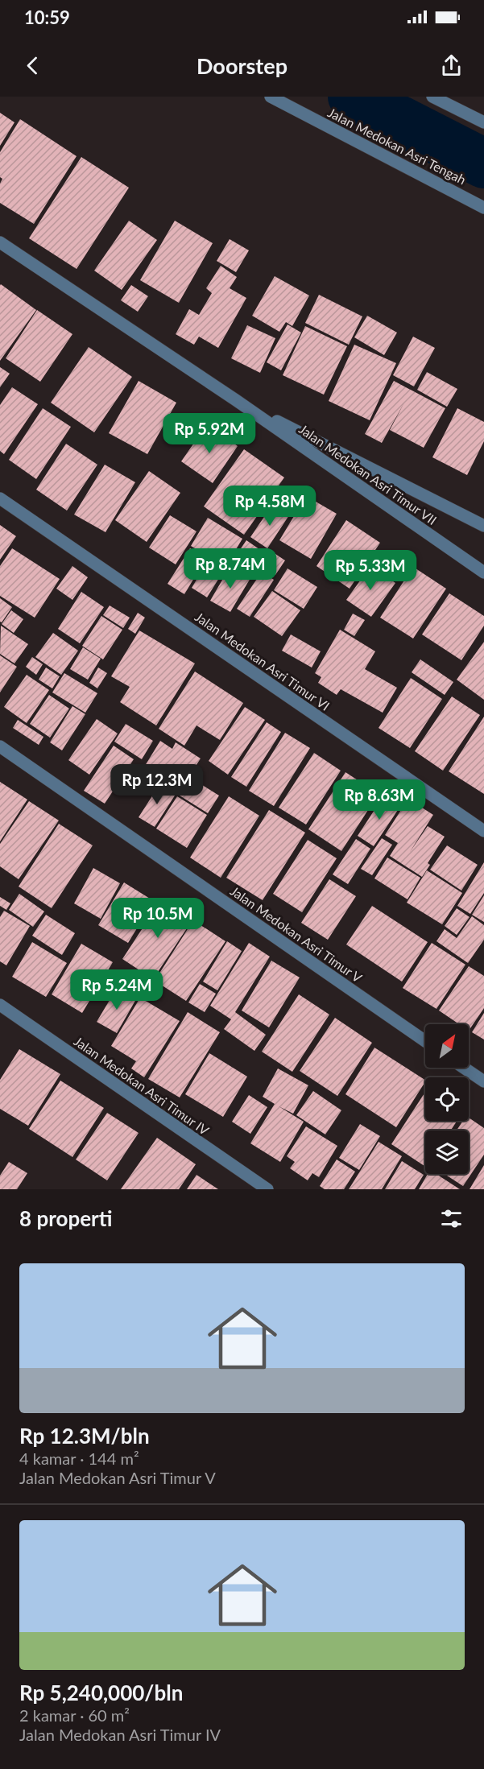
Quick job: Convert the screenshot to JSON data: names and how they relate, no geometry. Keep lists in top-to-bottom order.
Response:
{
  "streets": {
    "street": [
      "Jalan Medokan Asri Tengah",
      "Jalan Medokan Asri Timur VII",
      "Jalan Medokan Asri Timur VI",
      "Jalan Medokan Asri Timur V",
      "Jalan Medokan Asri Timur IV"
    ]
  },
  "north": "top right",
  "page": {
    "status": "10:59",
    "header": "Doorstep",
    "price": [
      "Rp 5.92M",
      "Rp 4.58M",
      "Rp 8.74M",
      "Rp 5.33M",
      "Rp 12.3M",
      "Rp 8.63M",
      "Rp 10.5M",
      "Rp 5.24M"
    ],
    "heading": "8 properti",
    "list": [
      {
        "name": "Rp 12.3M/bln",
        "note": "4 kamar · 144 m² · Jalan Medokan Asri Timur V"
      },
      {
        "name": "Rp 5,240,000/bln",
        "note": "2 kamar · 60 m² · Jalan Medokan Asri Timur IV"
      }
    ]
  }
}
